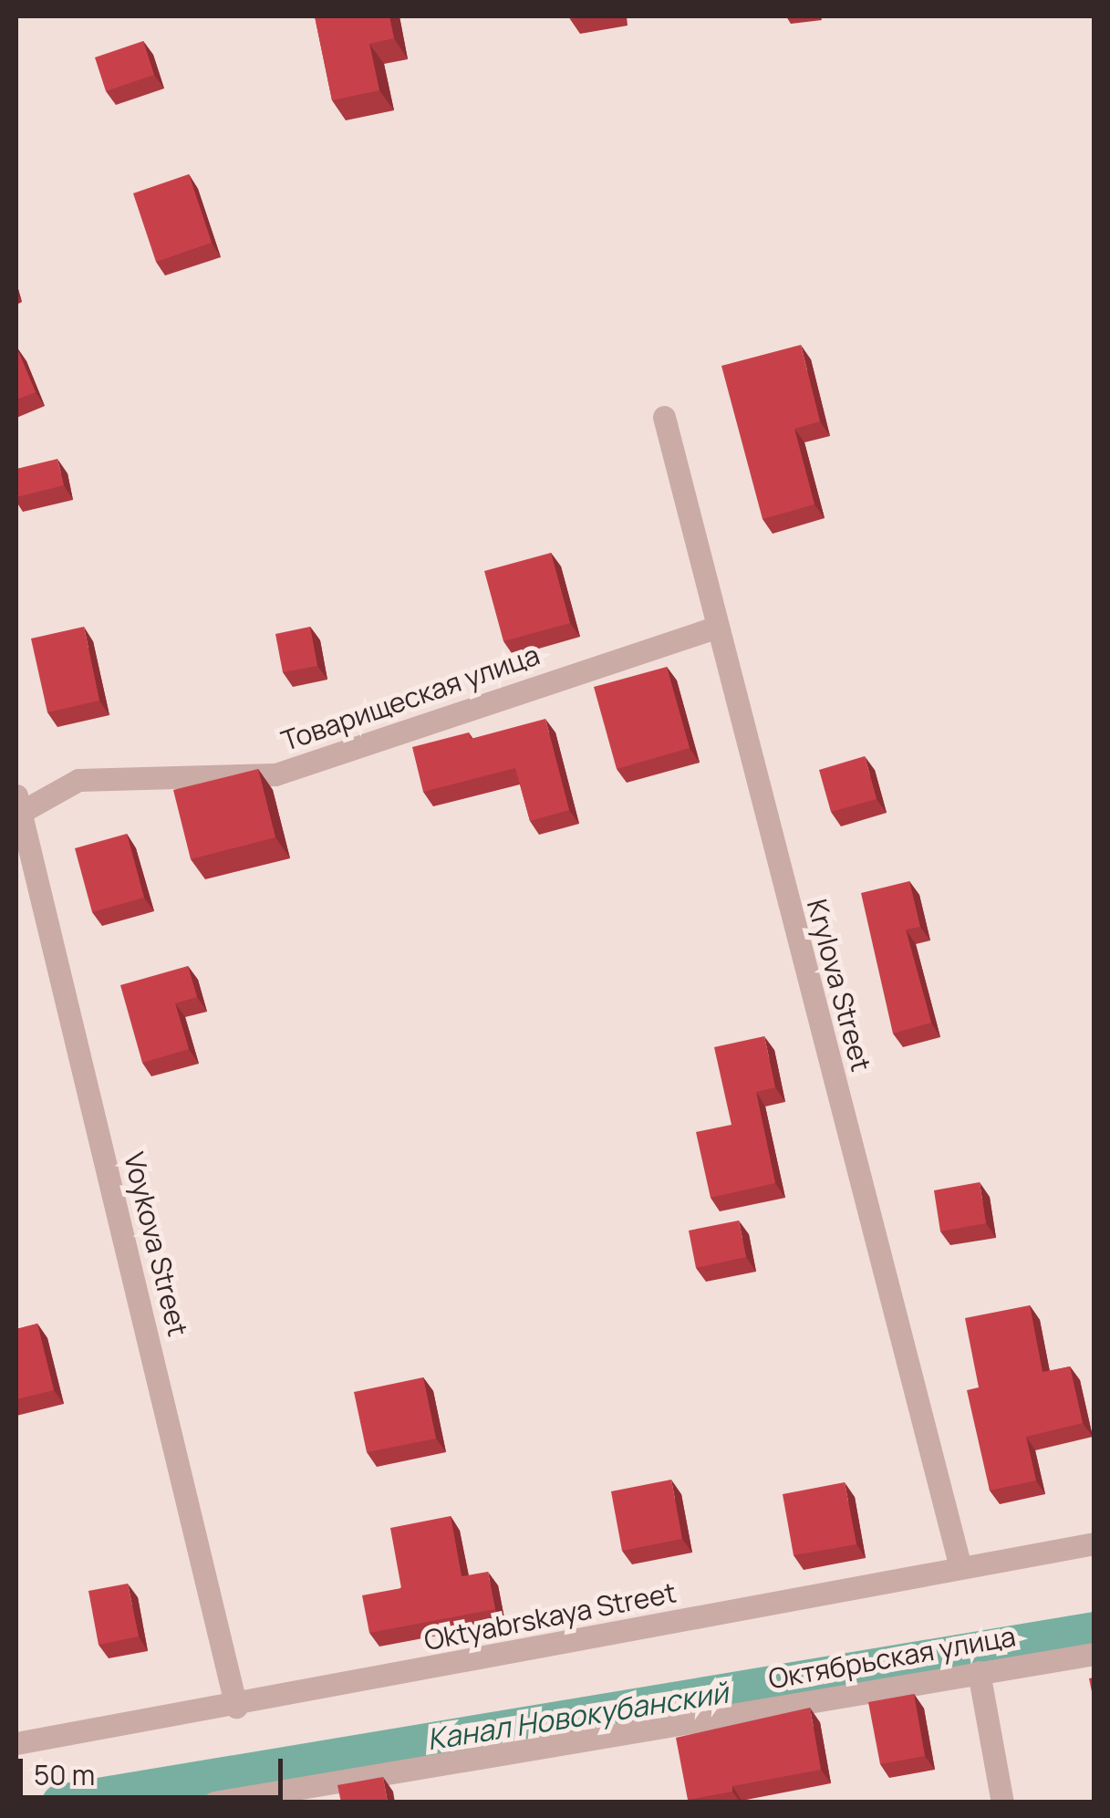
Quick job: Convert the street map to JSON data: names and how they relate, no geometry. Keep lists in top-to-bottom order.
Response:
{
  "streets": {
    "street": [
      "Товарищеская улица",
      "Krylova Street",
      "Voykova Street",
      "Oktyabrskaya Street",
      "Октябрьская улица"
    ]
  },
  "crossings": [
    ["Товарищеская улица", "Krylova Street"],
    ["Товарищеская улица", "Voykova Street"],
    ["Krylova Street", "Oktyabrskaya Street"],
    ["Voykova Street", "Oktyabrskaya Street"]
  ],
  "water": ["Канал Новокубанский"],
  "scale_bar": "50 m"
}
